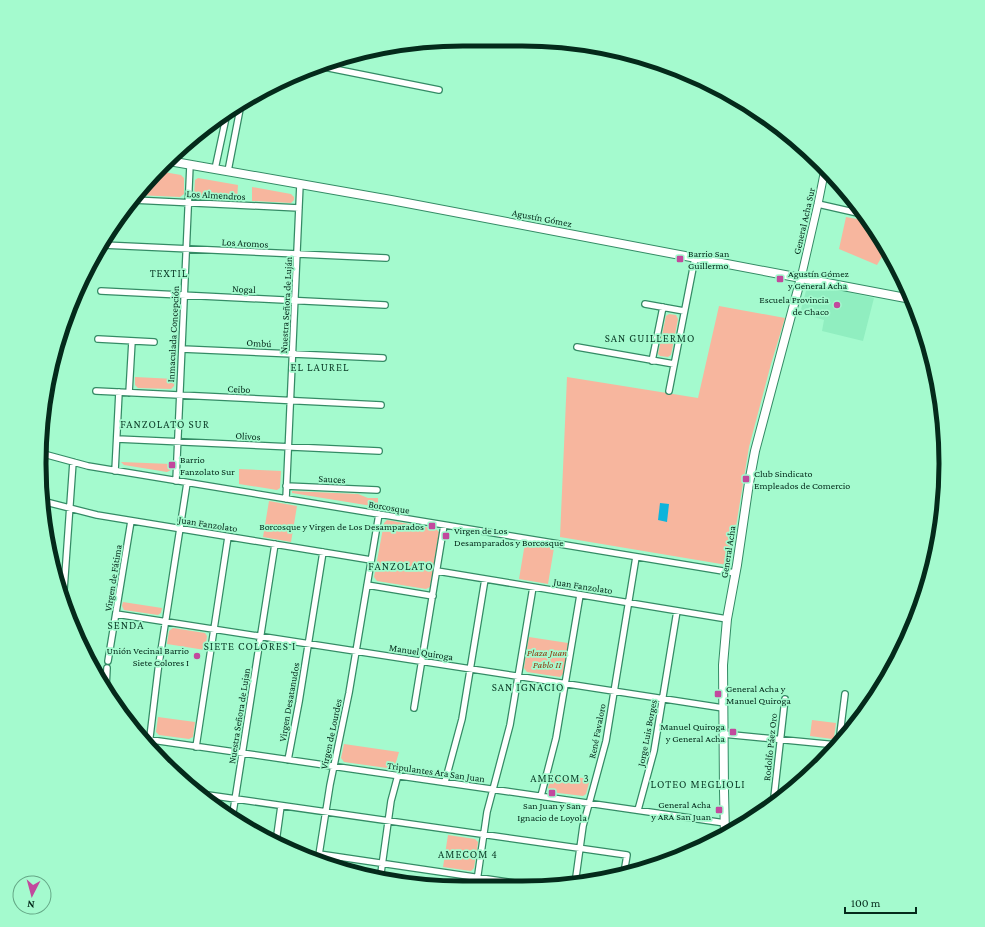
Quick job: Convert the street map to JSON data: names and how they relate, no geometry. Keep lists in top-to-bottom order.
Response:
{
  "streets": {
    "main road": ["Agustín Gómez", "General Acha"],
    "street": [
      "Los Almendros",
      "General Acha Sur",
      "Los Aromos",
      "Nogal",
      "Nuestra Señora de Luján",
      "Inmaculada Concepción",
      "Ombú",
      "Ceibo",
      "Olivos",
      "Sauces",
      "Borcosque",
      "Juan Fanzolato",
      "Virgen de Fátima",
      "Manuel Quiroga",
      "Virgen Desatanudos",
      "Nuestra Señora de Lujan",
      "René Favaloro",
      "Jorge Luis Borges",
      "Virgen de Lourdes",
      "Rodolfo Páez Oro",
      "Tripulantes Ara San Juan"
    ]
  },
  "crossings": [
    ["Los Almendros", "Nuestra Señora de Luján"],
    ["Los Almendros", "Inmaculada Concepción"],
    ["Agustín Gómez", "General Acha Sur"],
    ["Agustín Gómez", "Nuestra Señora de Luján"],
    ["Agustín Gómez", "Inmaculada Concepción"],
    ["Agustín Gómez", "General Acha"],
    ["General Acha Sur", "General Acha"],
    ["Los Aromos", "Nuestra Señora de Luján"],
    ["Los Aromos", "Inmaculada Concepción"],
    ["Nogal", "Nuestra Señora de Luján"],
    ["Nogal", "Inmaculada Concepción"],
    ["Nuestra Señora de Luján", "Ombú"],
    ["Nuestra Señora de Luján", "Ceibo"],
    ["Nuestra Señora de Luján", "Olivos"],
    ["Nuestra Señora de Luján", "Sauces"],
    ["Nuestra Señora de Luján", "Borcosque"],
    ["Inmaculada Concepción", "Ombú"],
    ["Inmaculada Concepción", "Ceibo"],
    ["Inmaculada Concepción", "Olivos"],
    ["Inmaculada Concepción", "Borcosque"],
    ["Borcosque", "General Acha"],
    ["Borcosque", "René Favaloro"],
    ["Borcosque", "Virgen de Lourdes"],
    ["Juan Fanzolato", "General Acha"],
    ["Juan Fanzolato", "Virgen de Fátima"],
    ["Juan Fanzolato", "Virgen Desatanudos"],
    ["Juan Fanzolato", "Nuestra Señora de Lujan"],
    ["Juan Fanzolato", "René Favaloro"],
    ["Juan Fanzolato", "Jorge Luis Borges"],
    ["Juan Fanzolato", "Virgen de Lourdes"],
    ["General Acha", "Manuel Quiroga"],
    ["General Acha", "Tripulantes Ara San Juan"],
    ["Virgen de Fátima", "Manuel Quiroga"],
    ["Manuel Quiroga", "Virgen Desatanudos"],
    ["Manuel Quiroga", "Nuestra Señora de Lujan"],
    ["Manuel Quiroga", "René Favaloro"],
    ["Manuel Quiroga", "Jorge Luis Borges"],
    ["Manuel Quiroga", "Virgen de Lourdes"],
    ["Virgen Desatanudos", "Tripulantes Ara San Juan"],
    ["Nuestra Señora de Lujan", "Tripulantes Ara San Juan"],
    ["René Favaloro", "Tripulantes Ara San Juan"],
    ["Jorge Luis Borges", "Tripulantes Ara San Juan"],
    ["Virgen de Lourdes", "Tripulantes Ara San Juan"]
  ],
  "districts": [
    "TEXTIL",
    "SAN GUILLERMO",
    "EL LAUREL",
    "FANZOLATO SUR",
    "FANZOLATO",
    "SENDA",
    "SIETE COLORES I",
    "SAN IGNACIO",
    "AMECOM 3",
    "LOTEO MEGLIOLI",
    "AMECOM 4"
  ],
  "parks": ["Plaza Juan Pablo II"],
  "places": {
    "transit": [
      "Barrio San Guillermo",
      "Agustín Gómez y General Acha",
      "Barrio Fanzolato Sur",
      "Club Sindicato Empleados de Comercio",
      "Borcosque y Virgen de Los Desamparados",
      "Virgen de Los Desamparados y Borcosque",
      "General Acha y Manuel Quiroga",
      "Manuel Quiroga y General Acha",
      "San Juan y San Ignacio de Loyola",
      "General Acha y ARA San Juan"
    ],
    "other": ["Escuela Provincia de Chaco", "Unión Vecinal Barrio Siete Colores I"]
  },
  "scale_bar": "100 m",
  "north": "bottom"
}
